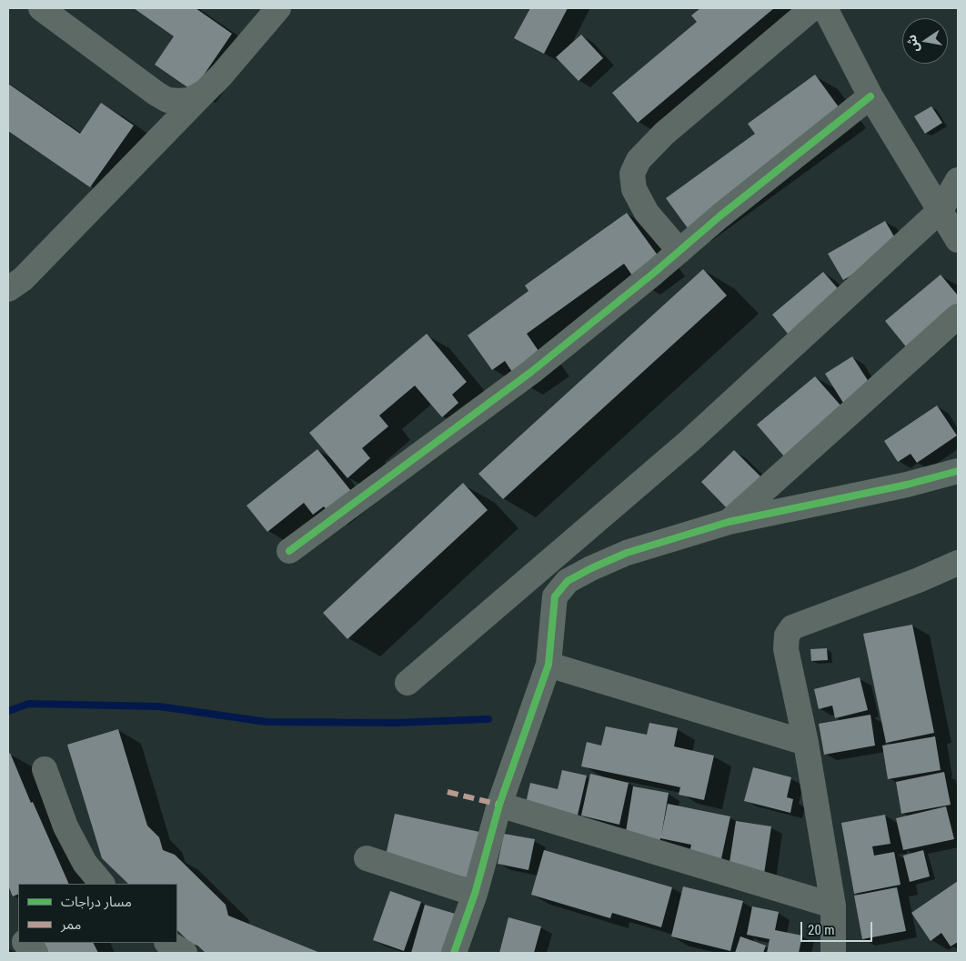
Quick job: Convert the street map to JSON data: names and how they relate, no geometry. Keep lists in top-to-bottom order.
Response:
{
  "legend": ["مسار دراجات", "ممر"],
  "scale_bar": "20 m",
  "north": "left"
}
